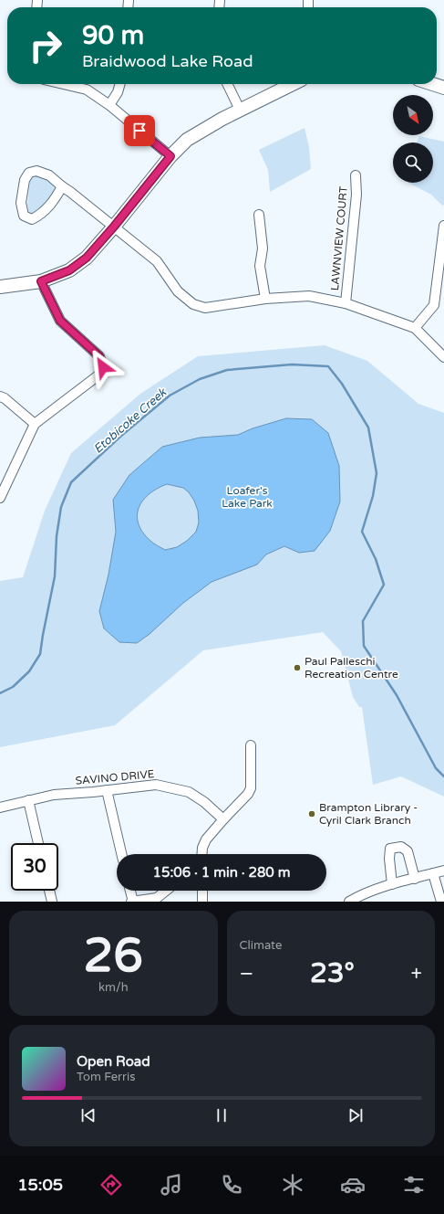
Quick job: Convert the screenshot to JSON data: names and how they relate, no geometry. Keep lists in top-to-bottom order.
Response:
{
  "streets": {
    "street": ["LAWNVIEW COURT", "SAVINO DRIVE"]
  },
  "water": ["Etobicoke Creek"],
  "parks": ["Loafer's Lake Park"],
  "places": ["Paul Palleschi Recreation Centre", "Brampton Library - Cyril Clark Branch"],
  "north": "bottom right",
  "page": {
    "turn": ["90 m", "Braidwood Lake Road"],
    "limit": "30",
    "trip": "15:06 · 1 min · 280 m",
    "tile": [
      ["26", "km/h"],
      "Climate"
    ],
    "heat": ["−", "23°", "+"],
    "song": ["Open Road", "Tom Ferris"],
    "tabs": "15:05"
  }
}
